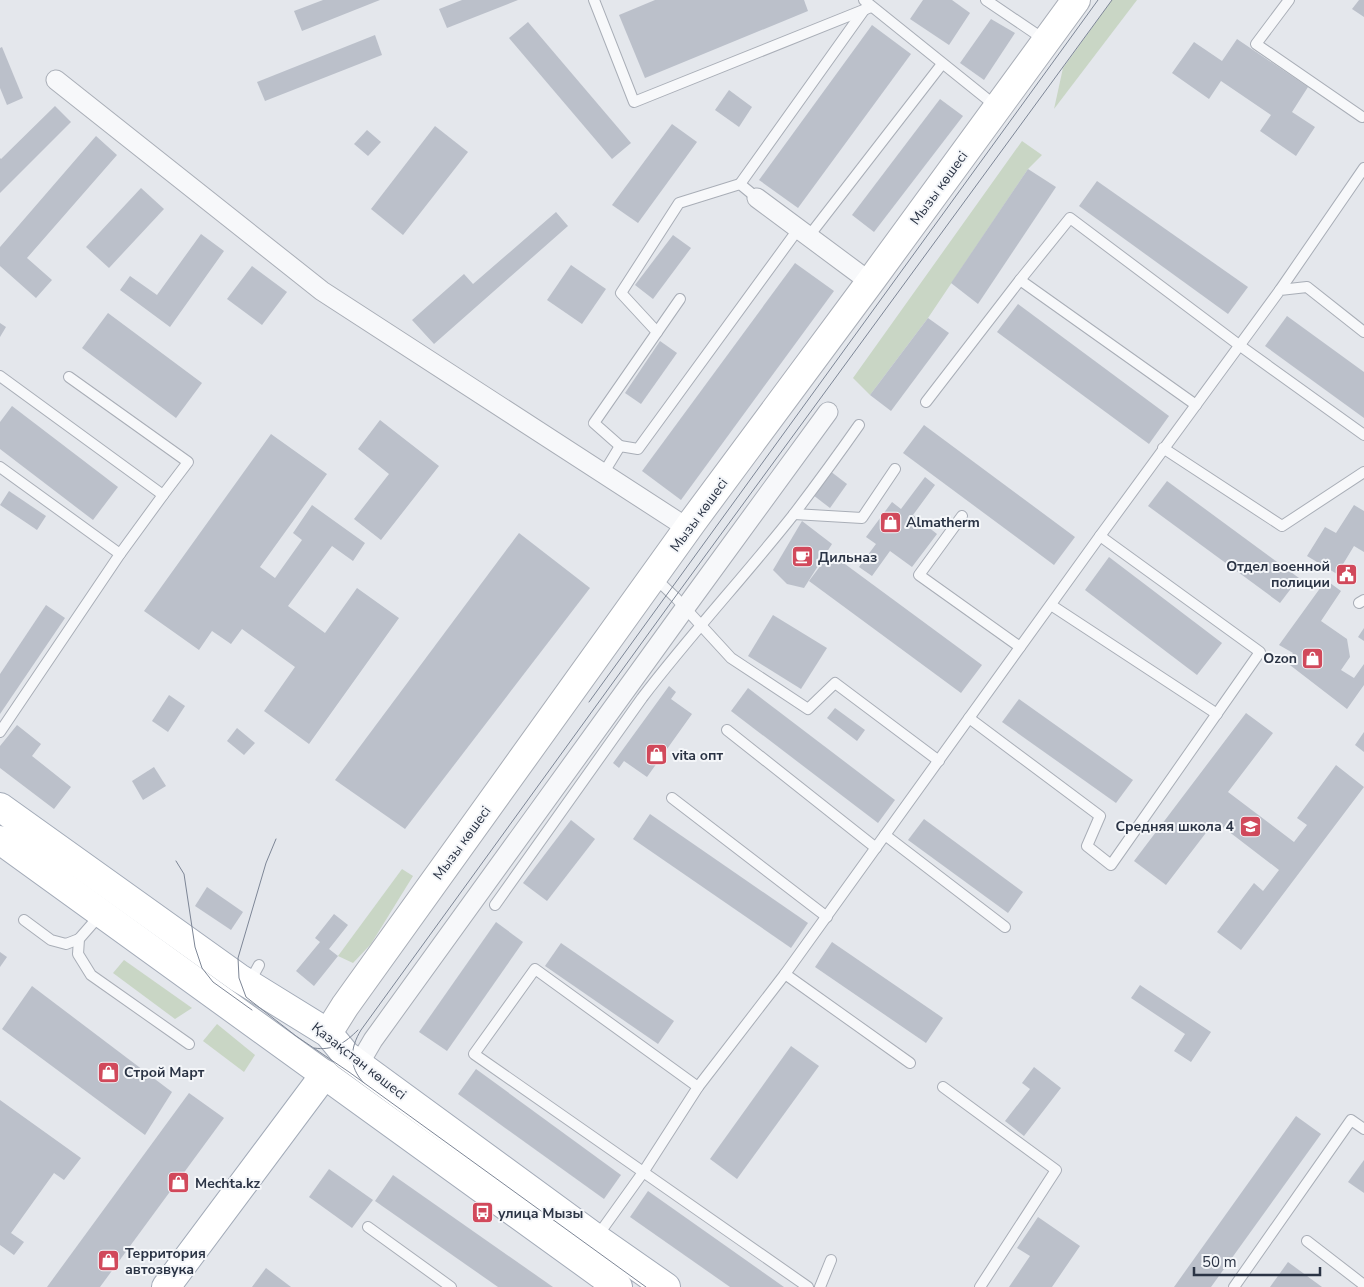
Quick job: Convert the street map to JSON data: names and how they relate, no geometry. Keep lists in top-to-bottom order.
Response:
{
  "streets": {
    "main road": ["Мызы көшесі", "Қазақстан көшесі"]
  },
  "crossings": [
    ["Мызы көшесі", "Қазақстан көшесі"]
  ],
  "places": {
    "shop": [
      "Almatherm",
      "Ozon",
      "vita опт",
      "Строй Март",
      "Mechta.kz",
      "Территория автозвука"
    ],
    "cafe": ["Дильназ"],
    "public building": ["Отдел военной полиции"],
    "school or university": ["Средняя школа 4"],
    "bus stop": ["улица Мызы"]
  },
  "scale_bar": "50 m"
}
